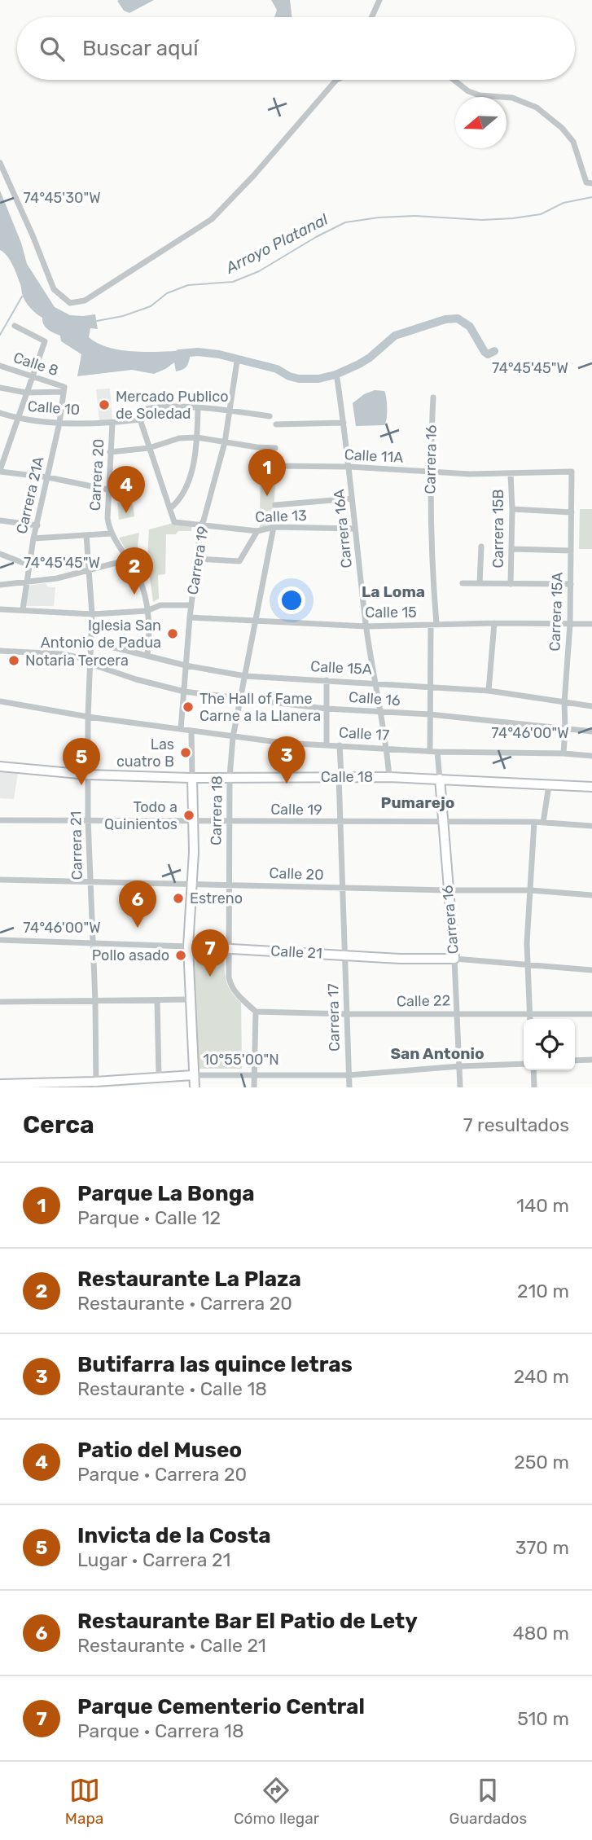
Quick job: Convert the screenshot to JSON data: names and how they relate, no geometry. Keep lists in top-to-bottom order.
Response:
{
  "streets": {
    "street": [
      "Calle 8",
      "Calle 10",
      "Calle 11A",
      "Carrera 16",
      "Carrera 20",
      "Carrera 21A",
      "Calle 13",
      "Carrera 16A",
      "Carrera 15B",
      "Carrera 19",
      "Carrera 15A",
      "Calle 15",
      "Calle 15A",
      "Calle 16",
      "Calle 17",
      "Calle 18",
      "Calle 19",
      "Carrera 18",
      "Carrera 21",
      "Calle 20",
      "Calle 21",
      "Calle 22",
      "Carrera 17"
    ]
  },
  "crossings": [
    ["Calle 8", "Carrera 21A"],
    ["Calle 10", "Carrera 20"],
    ["Calle 10", "Carrera 21A"],
    ["Calle 11A", "Carrera 16"],
    ["Calle 11A", "Carrera 16A"],
    ["Calle 11A", "Carrera 15B"],
    ["Calle 11A", "Carrera 15A"],
    ["Carrera 16", "Calle 15"],
    ["Carrera 16", "Calle 15A"],
    ["Carrera 16", "Calle 16"],
    ["Carrera 16", "Calle 17"],
    ["Carrera 16", "Calle 18"],
    ["Carrera 16", "Calle 19"],
    ["Carrera 16", "Calle 20"],
    ["Carrera 16", "Calle 21"],
    ["Carrera 16", "Calle 22"],
    ["Carrera 20", "Calle 15A"],
    ["Calle 13", "Carrera 16A"],
    ["Calle 13", "Carrera 19"],
    ["Calle 13", "Carrera 18"],
    ["Carrera 16A", "Calle 15"],
    ["Carrera 16A", "Calle 15A"],
    ["Carrera 16A", "Calle 16"],
    ["Carrera 16A", "Calle 17"],
    ["Carrera 16A", "Calle 18"],
    ["Carrera 19", "Calle 15"],
    ["Carrera 19", "Calle 15A"],
    ["Carrera 19", "Calle 16"],
    ["Carrera 19", "Calle 17"],
    ["Carrera 15A", "Calle 15"],
    ["Carrera 15A", "Calle 15A"],
    ["Carrera 15A", "Calle 16"],
    ["Carrera 15A", "Calle 17"],
    ["Calle 15", "Carrera 18"],
    ["Calle 15A", "Carrera 18"],
    ["Calle 15A", "Carrera 21"],
    ["Calle 16", "Carrera 18"],
    ["Calle 16", "Carrera 21"],
    ["Calle 17", "Carrera 18"],
    ["Calle 17", "Carrera 21"],
    ["Calle 17", "Carrera 17"],
    ["Calle 18", "Carrera 18"],
    ["Calle 18", "Carrera 21"],
    ["Calle 18", "Carrera 17"],
    ["Calle 19", "Carrera 18"],
    ["Calle 19", "Carrera 21"],
    ["Calle 19", "Carrera 17"],
    ["Carrera 18", "Calle 20"],
    ["Carrera 18", "Calle 21"],
    ["Carrera 18", "Calle 22"],
    ["Carrera 21", "Calle 20"],
    ["Carrera 21", "Calle 21"],
    ["Calle 20", "Carrera 17"],
    ["Calle 21", "Carrera 17"],
    ["Calle 22", "Carrera 17"]
  ],
  "districts": ["La Loma", "Pumarejo", "San Antonio"],
  "water": ["Arroyo Platanal"],
  "places": [
    "Mercado Publico de Soledad",
    "Iglesia San Antonio de Padua",
    "Notaria Tercera",
    "The Hall of Fame Carne a la Llanera",
    "Las cuatro B",
    "Todo a Quinientos",
    "Estreno",
    "Pollo asado"
  ],
  "north": "left",
  "page": {
    "search": "Buscar aquí",
    "pins": [
      "1",
      "4",
      "2",
      "3",
      "5",
      "6",
      "7"
    ],
    "heading": ["Cerca", "7 resultados"],
    "list": [
      {
        "mark": "1",
        "name": "Parque La Bonga",
        "note": "Parque · Calle 12",
        "value": "140 m"
      },
      {
        "mark": "2",
        "name": "Restaurante La Plaza",
        "note": "Restaurante · Carrera 20",
        "value": "210 m"
      },
      {
        "mark": "3",
        "name": "Butifarra las quince letras",
        "note": "Restaurante · Calle 18",
        "value": "240 m"
      },
      {
        "mark": "4",
        "name": "Patio del Museo",
        "note": "Parque · Carrera 20",
        "value": "250 m"
      },
      {
        "mark": "5",
        "name": "Invicta de la Costa",
        "note": "Lugar · Carrera 21",
        "value": "370 m"
      },
      {
        "mark": "6",
        "name": "Restaurante Bar El Patio de Lety",
        "note": "Restaurante · Calle 21",
        "value": "480 m"
      },
      {
        "mark": "7",
        "name": "Parque Cementerio Central",
        "note": "Parque · Carrera 18",
        "value": "510 m"
      }
    ],
    "nav": ["Mapa", "Cómo llegar", "Guardados"]
  },
  "coordinates": [
    "74°45'30\"W",
    "74°45'45\"W",
    "74°46'00\"W",
    "10°55'00\"N"
  ]
}
